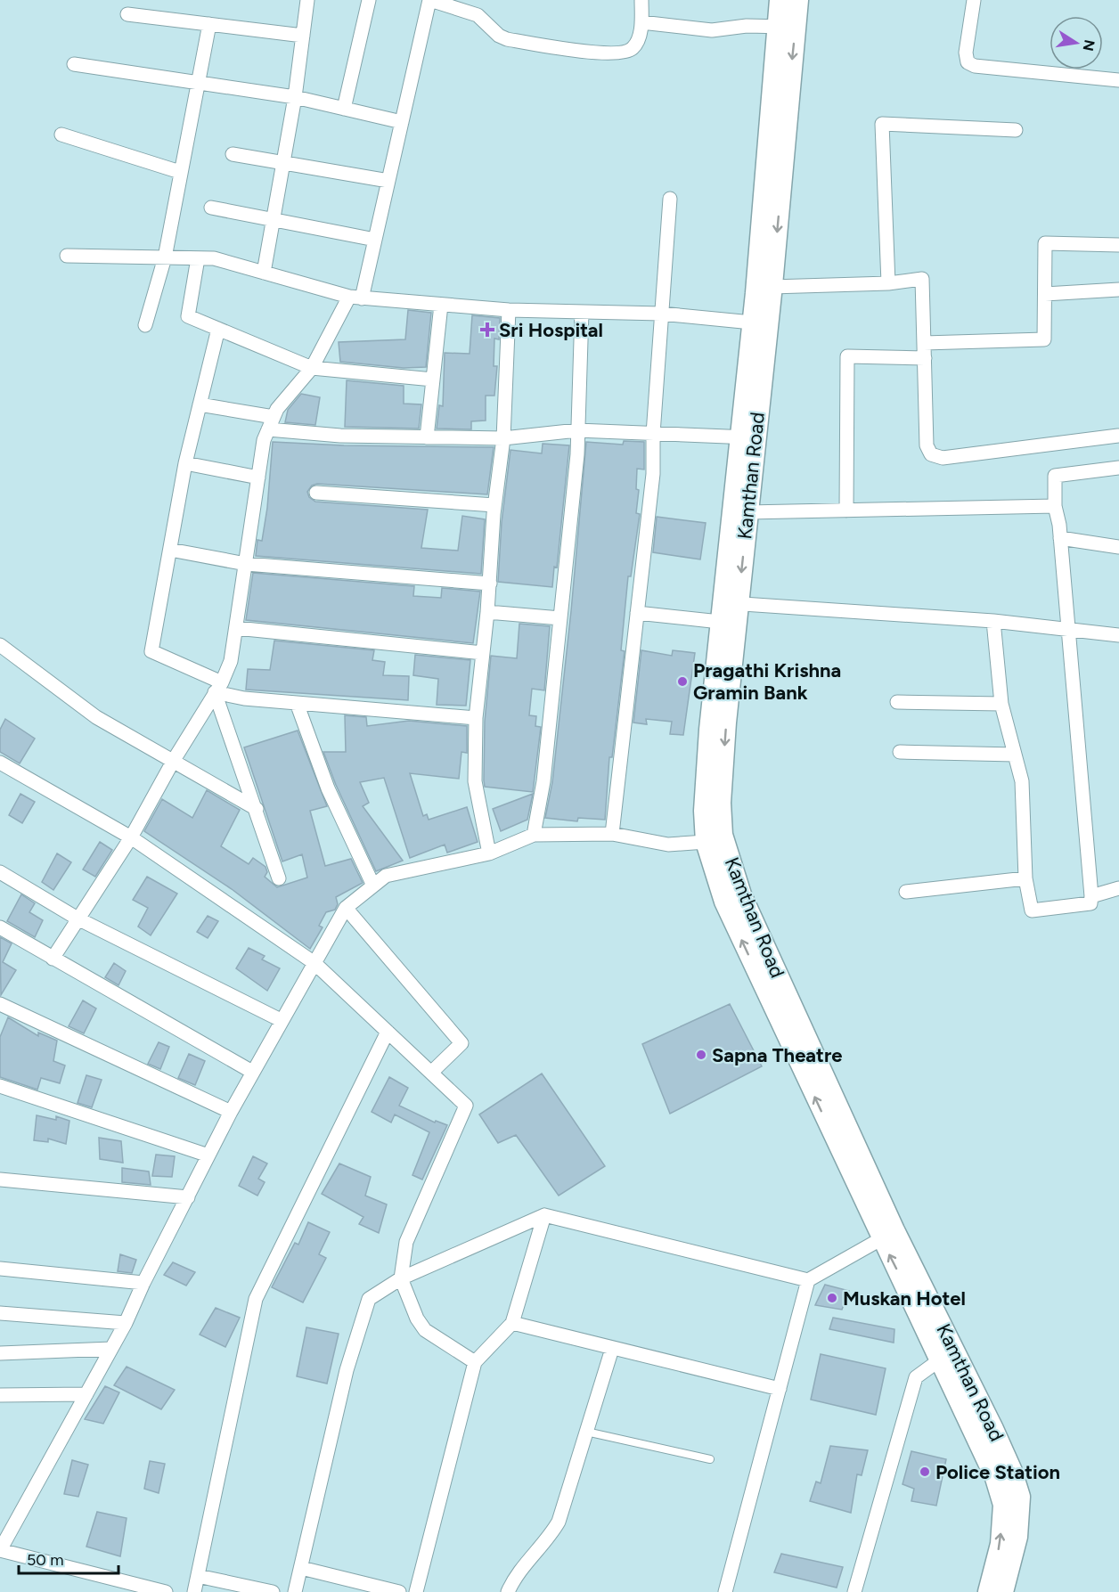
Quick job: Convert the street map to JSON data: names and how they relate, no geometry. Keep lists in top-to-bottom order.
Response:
{
  "streets": {
    "main road": ["Kamthan Road"]
  },
  "places": {
    "health": ["Sri Hospital"],
    "other": [
      "Pragathi Krishna Gramin Bank",
      "Sapna Theatre",
      "Muskan Hotel",
      "Police Station"
    ]
  },
  "scale_bar": "50 m",
  "north": "right"
}
